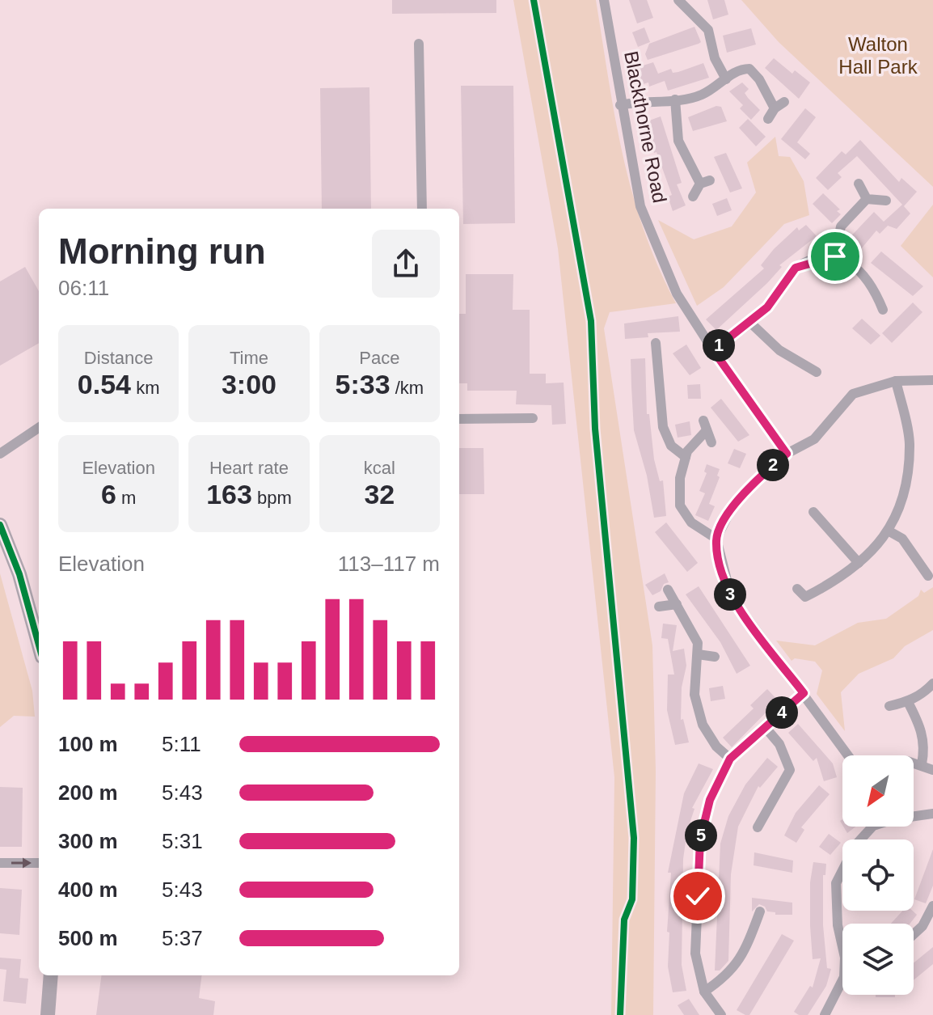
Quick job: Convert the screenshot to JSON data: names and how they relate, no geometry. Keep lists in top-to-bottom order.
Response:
{
  "streets": {
    "street": ["Blackthorne Road"]
  },
  "parks": ["Walton Hall Park"],
  "north": "bottom left",
  "page": {
    "heading": ["Morning run", "06:11"],
    "stats": [
      ["Distance", "0.54 km"],
      ["Time", "3:00"],
      ["Pace", "5:33 /km"],
      ["Elevation", "6 m"],
      ["Heart rate", "163 bpm"],
      ["kcal", "32"]
    ],
    "pins": [
      "1",
      "2",
      "3",
      "4",
      "5"
    ],
    "chart": ["Elevation", "113–117 m"],
    "list": [
      {
        "name": "100 m",
        "note": "5:11"
      },
      {
        "name": "200 m",
        "note": "5:43"
      },
      {
        "name": "300 m",
        "note": "5:31"
      },
      {
        "name": "400 m",
        "note": "5:43"
      },
      {
        "name": "500 m",
        "note": "5:37"
      }
    ]
  }
}
